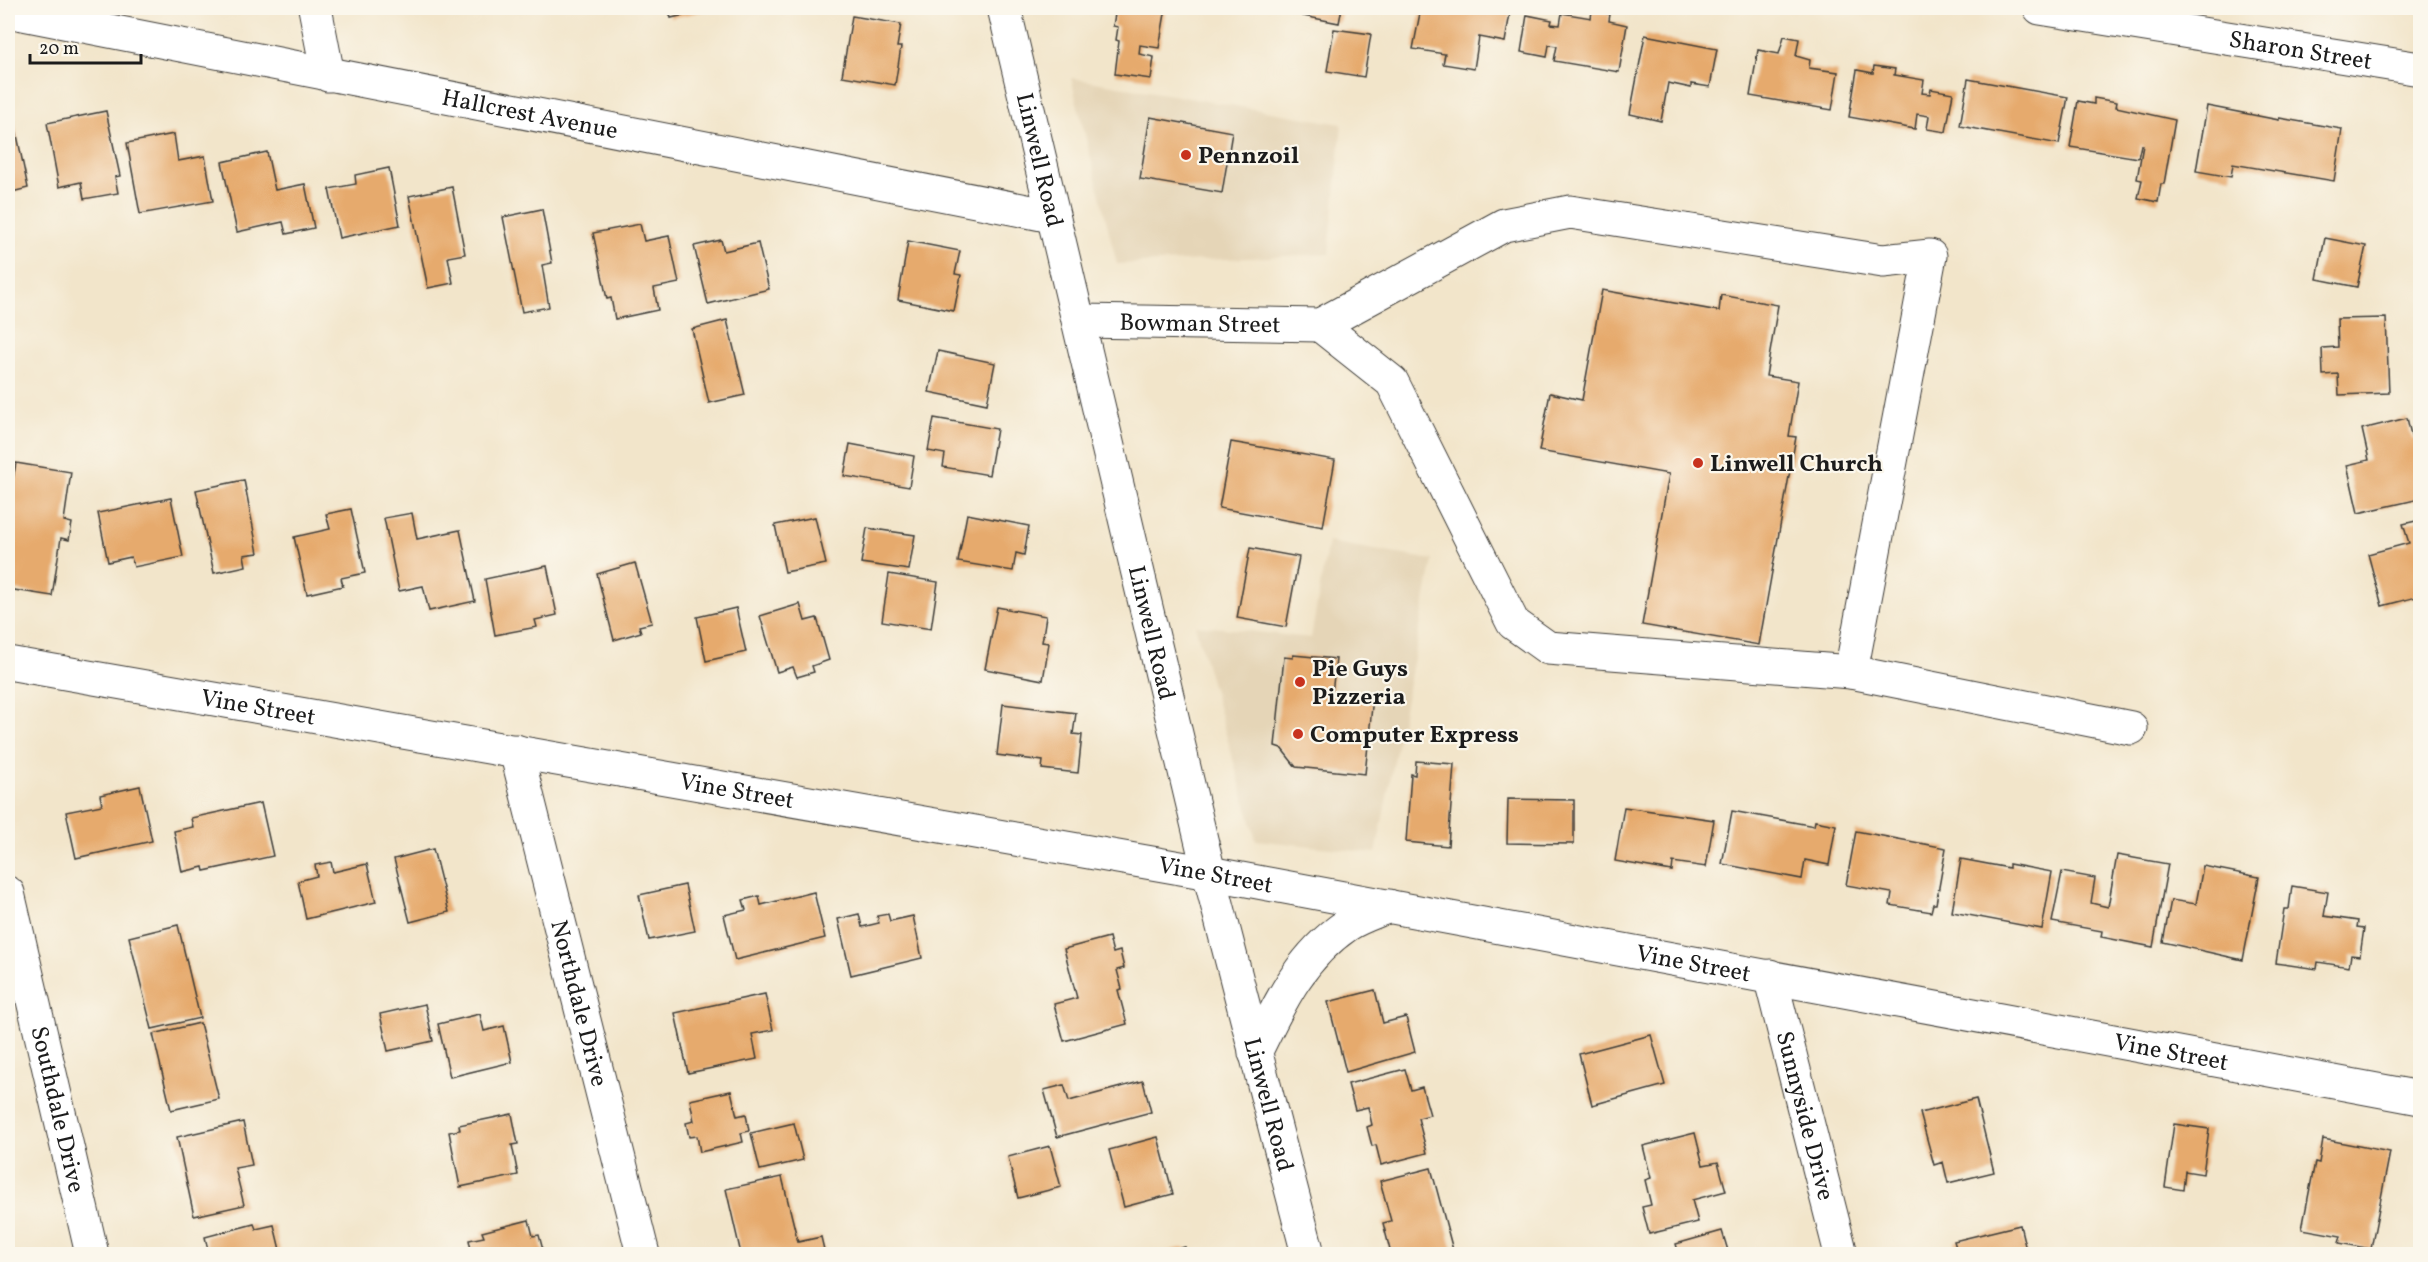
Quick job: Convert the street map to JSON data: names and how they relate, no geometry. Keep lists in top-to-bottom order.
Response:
{
  "streets": {
    "street": [
      "Sharon Street",
      "Hallcrest Avenue",
      "Linwell Road",
      "Bowman Street",
      "Vine Street",
      "Northdale Drive",
      "Southdale Drive",
      "Sunnyside Drive"
    ]
  },
  "crossings": [
    ["Hallcrest Avenue", "Linwell Road"],
    ["Linwell Road", "Bowman Street"],
    ["Linwell Road", "Vine Street"],
    ["Vine Street", "Northdale Drive"],
    ["Vine Street", "Sunnyside Drive"]
  ],
  "places": [
    "Pennzoil",
    "Linwell Church",
    "Pie Guys Pizzeria",
    "Computer Express"
  ],
  "scale_bar": "20 m"
}
